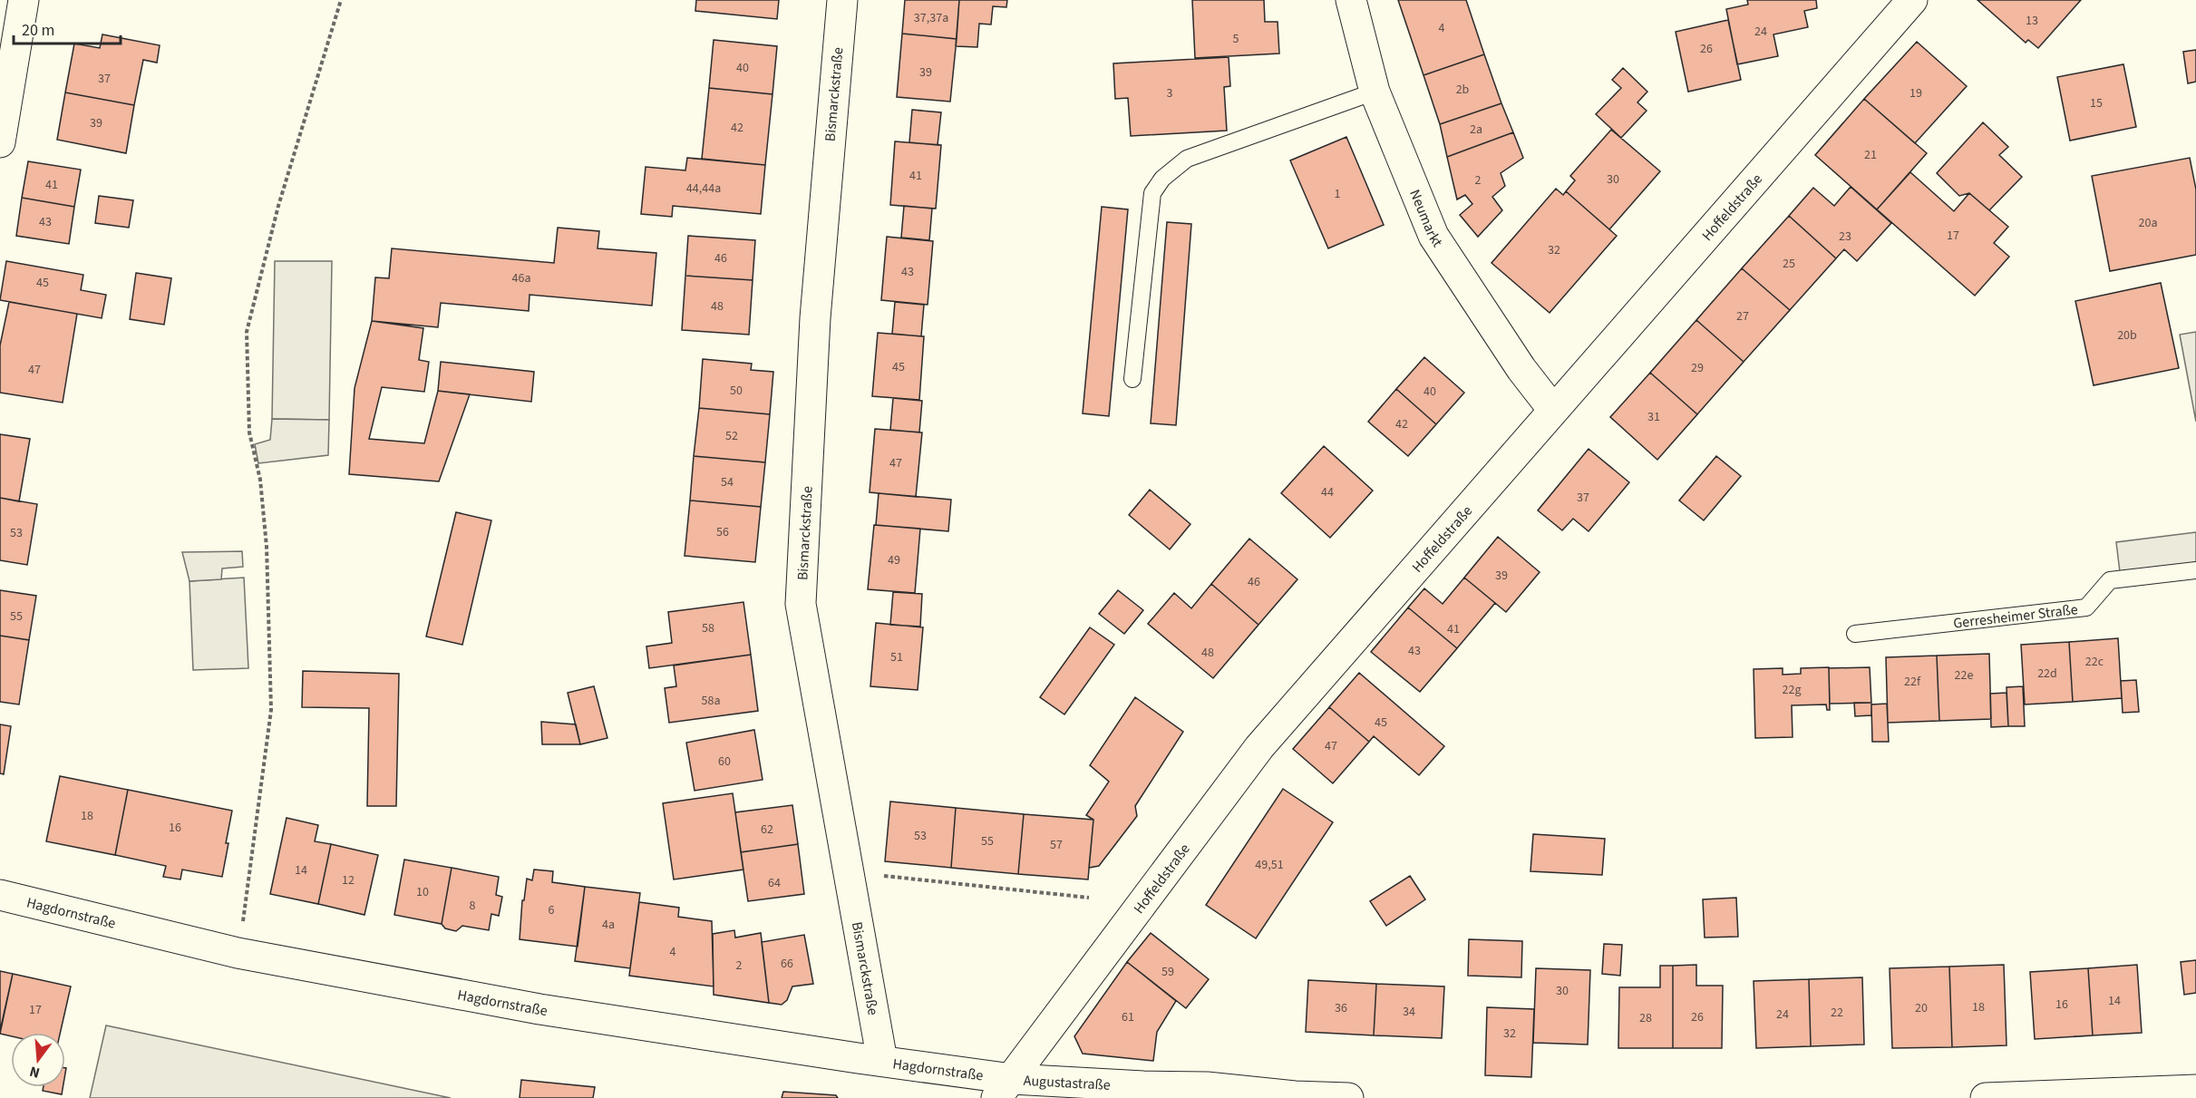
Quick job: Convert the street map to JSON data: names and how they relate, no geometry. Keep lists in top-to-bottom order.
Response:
{
  "streets": {
    "street": [
      "Bismarckstraße",
      "Hoffeldstraße",
      "Neumarkt",
      "Hagdornstraße",
      "Augustastraße"
    ],
    "lane": ["Gerresheimer Straße"]
  },
  "crossings": [
    ["Bismarckstraße", "Hagdornstraße"],
    ["Hoffeldstraße", "Neumarkt"],
    ["Hoffeldstraße", "Hagdornstraße"],
    ["Hoffeldstraße", "Augustastraße"],
    ["Hagdornstraße", "Augustastraße"]
  ],
  "house_numbers": [
    "37,37a",
    "13",
    "4",
    "24",
    "5",
    "26",
    "40",
    "39",
    "37",
    "2b",
    "3",
    "19",
    "15",
    "39",
    "42",
    "2a",
    "21",
    "41",
    "30",
    "2",
    "41",
    "44,44a",
    "1",
    "43",
    "20a",
    "17",
    "23",
    "32",
    "46",
    "25",
    "43",
    "46a",
    "45",
    "48",
    "27",
    "20b",
    "45",
    "29",
    "47",
    "50",
    "40",
    "31",
    "42",
    "52",
    "47",
    "54",
    "44",
    "37",
    "56",
    "53",
    "49",
    "39",
    "46",
    "55",
    "58",
    "41",
    "43",
    "48",
    "51",
    "22c",
    "22d",
    "22e",
    "22f",
    "22g",
    "58a",
    "45",
    "47",
    "60",
    "18",
    "16",
    "62",
    "53",
    "55",
    "57",
    "49,51",
    "14",
    "12",
    "64",
    "10",
    "8",
    "6",
    "4a",
    "4",
    "66",
    "2",
    "59",
    "30",
    "14",
    "16",
    "18",
    "36",
    "20",
    "17",
    "34",
    "22",
    "24",
    "61",
    "26",
    "28",
    "32"
  ],
  "scale_bar": "20 m",
  "north": "bottom"
}
